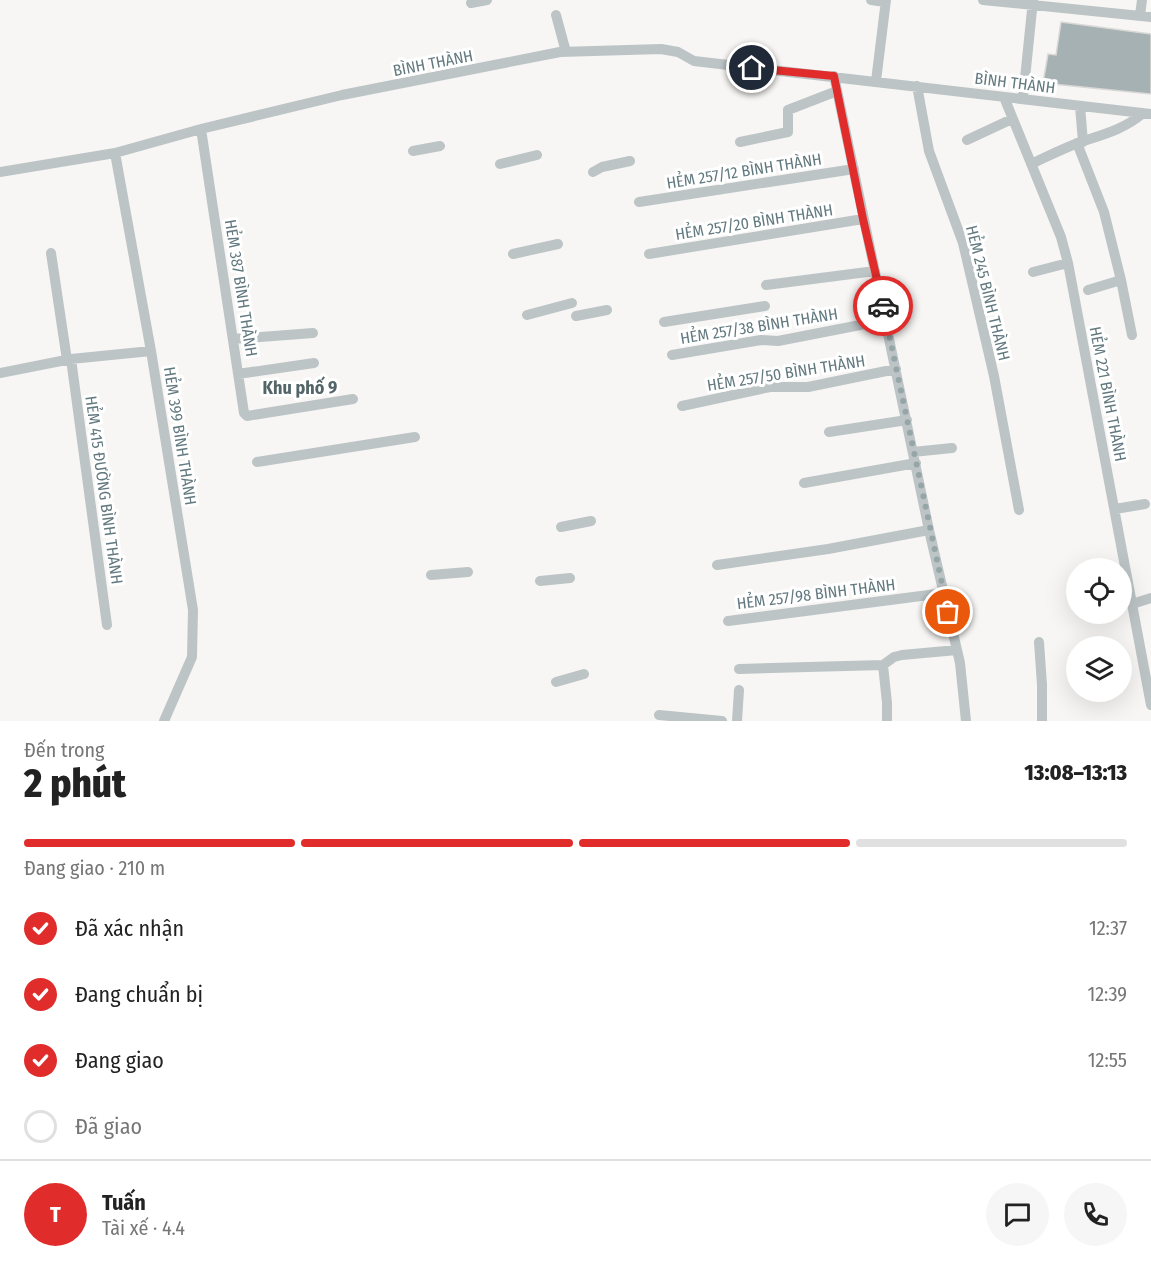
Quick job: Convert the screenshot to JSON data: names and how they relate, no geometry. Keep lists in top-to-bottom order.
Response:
{
  "streets": {
    "street": [
      "BÌNH THÀNH",
      "HẺM 257/12 BÌNH THÀNH",
      "HẺM 257/20 BÌNH THÀNH",
      "HẺM 387 BÌNH THÀNH",
      "HẺM 245 BÌNH THÀNH",
      "HẺM 257/38 BÌNH THÀNH",
      "HẺM 257/50 BÌNH THÀNH",
      "HẺM 221 BÌNH THÀNH",
      "HẺM 399 BÌNH THÀNH",
      "HẺM 415 ĐƯỜNG BÌNH THÀNH",
      "HẺM 257/98 BÌNH THÀNH"
    ]
  },
  "crossings": [
    ["BÌNH THÀNH", "HẺM 387 BÌNH THÀNH"],
    ["BÌNH THÀNH", "HẺM 245 BÌNH THÀNH"],
    ["BÌNH THÀNH", "HẺM 221 BÌNH THÀNH"],
    ["BÌNH THÀNH", "HẺM 399 BÌNH THÀNH"]
  ],
  "districts": ["Khu phố 9"],
  "page": {
    "heading": ["2 phút", "Đến trong", "13:08–13:13"],
    "panel": ["Tuấn", "Tài xế · 4.4"],
    "bar": "Đang giao · 210 m",
    "list": [
      ["Đã xác nhận", "12:37"],
      ["Đang chuẩn bị", "12:39"],
      ["Đang giao", "12:55"],
      "Đã giao"
    ],
    "round": "T"
  }
}
